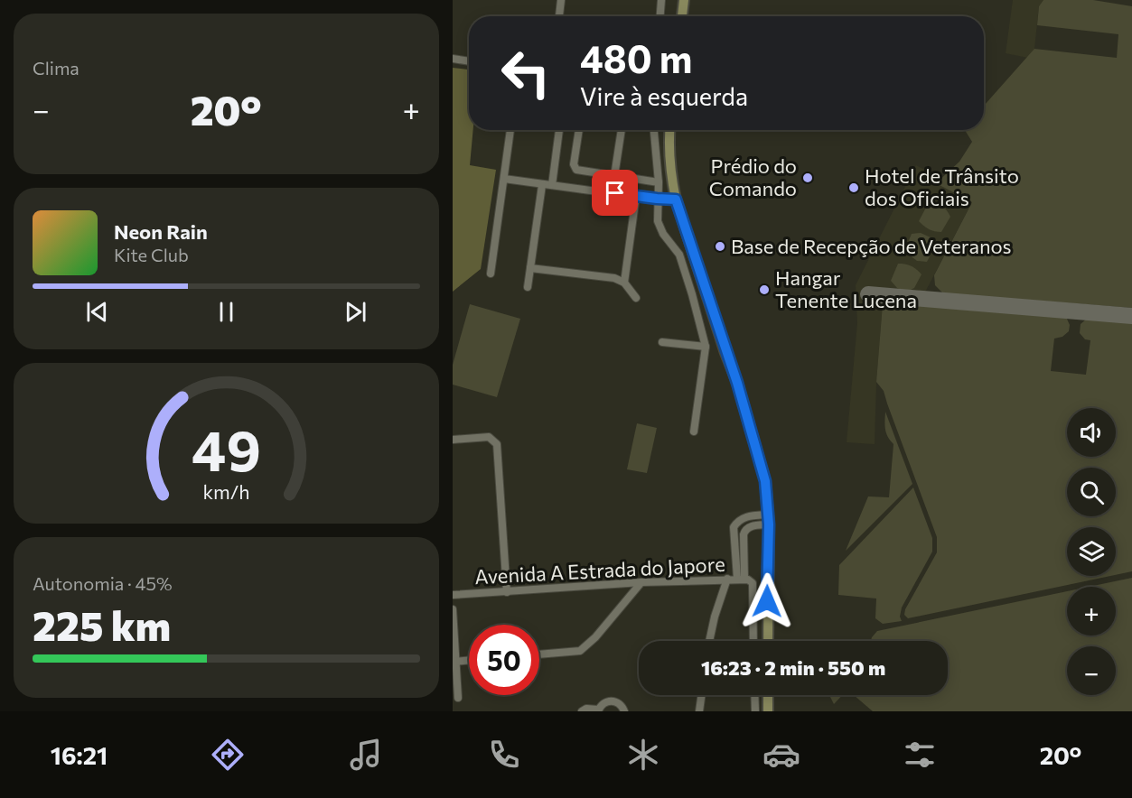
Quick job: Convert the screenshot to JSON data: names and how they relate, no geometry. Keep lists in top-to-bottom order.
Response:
{
  "streets": {
    "street": ["Avenida A Estrada do Japore"]
  },
  "places": [
    "Prédio do Comando",
    "Hotel de Trânsito dos Oficiais",
    "Base de Recepção de Veteranos",
    "Hangar Tenente Lucena"
  ],
  "page": {
    "tile": [
      "Clima",
      ["Autonomia · 45%", "225 km"]
    ],
    "turn": ["480 m", "Vire à esquerda"],
    "heat": ["−", "20°", "+"],
    "song": ["Neon Rain", "Kite Club"],
    "map_buttons": ["+", "−"],
    "limit": "50",
    "trip": "16:23 · 2 min · 550 m",
    "tabs": ["16:21", "20°"],
    "gauge": ["49", "km/h"]
  }
}
